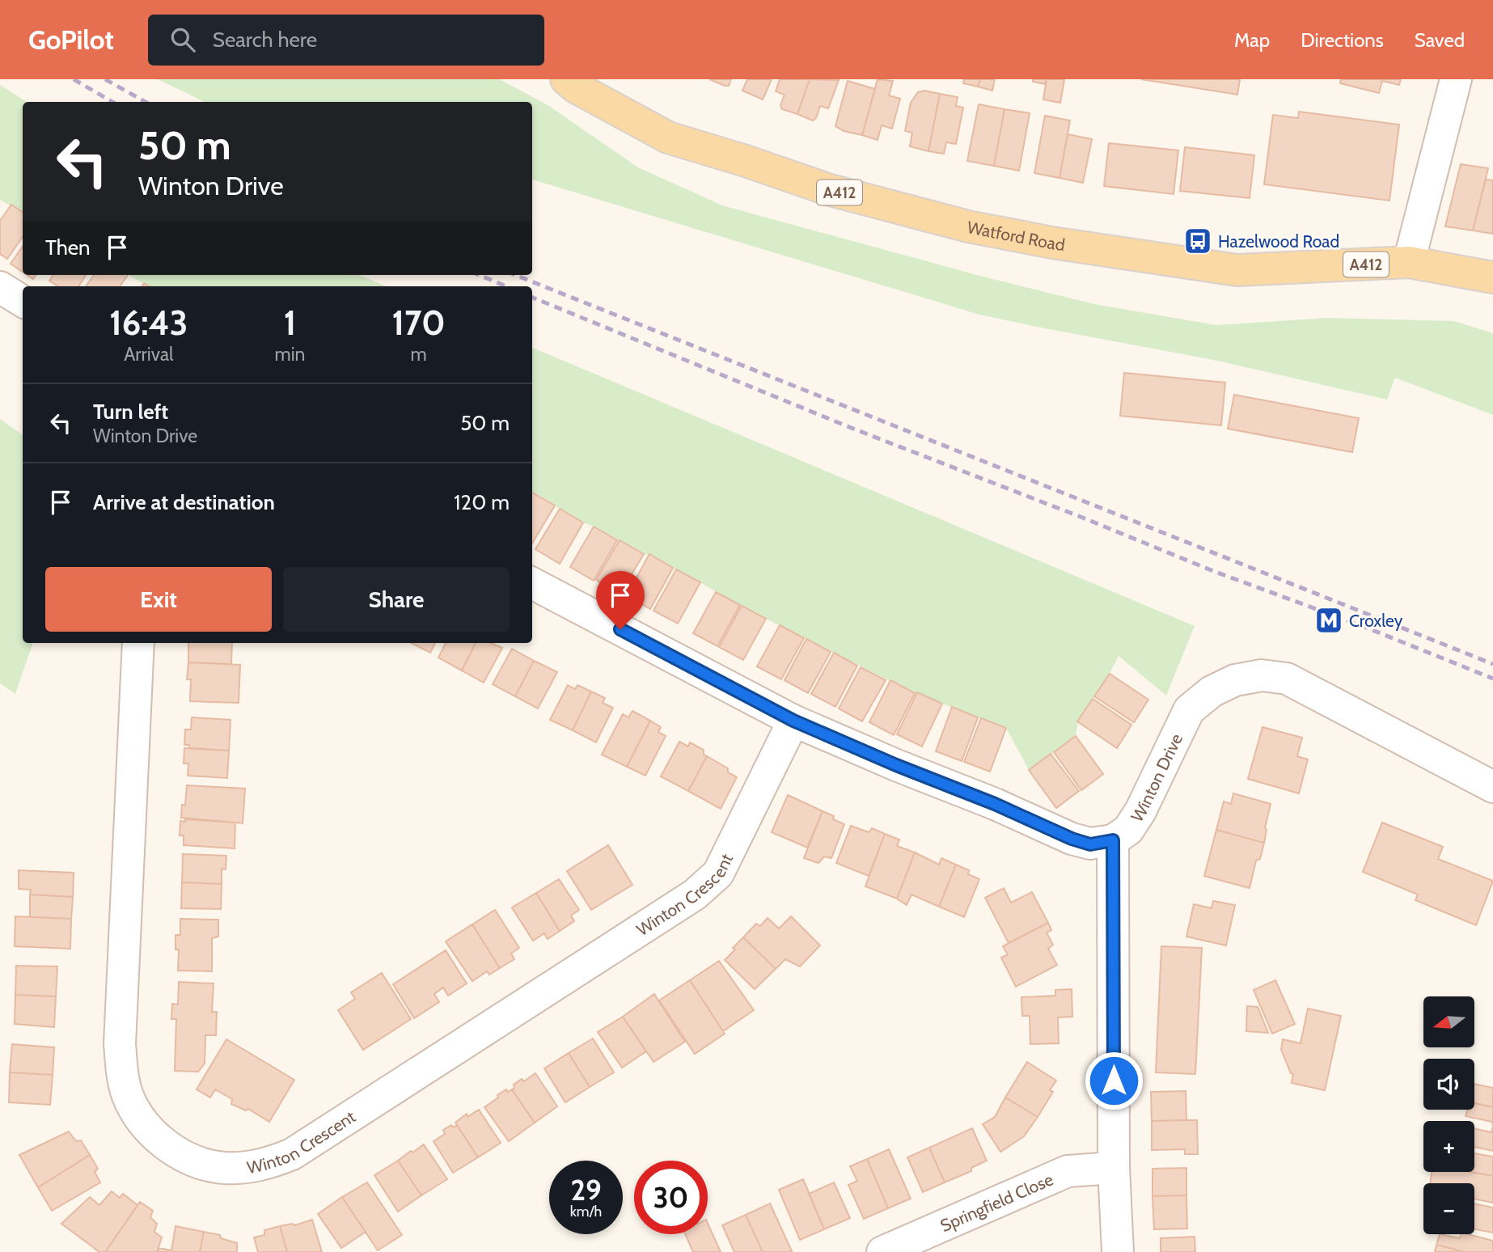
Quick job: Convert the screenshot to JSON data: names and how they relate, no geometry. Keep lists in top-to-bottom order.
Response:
{
  "streets": {
    "main road": ["A412", "Watford Road"],
    "street": ["Winton Drive", "Winton Crescent", "Springfield Close"]
  },
  "places": {
    "bus stop": ["Hazelwood Road"],
    "metro station": ["Croxley"]
  },
  "north": "left",
  "page": {
    "header": "GoPilot",
    "search": "Search here",
    "nav": ["Map", "Directions", "Saved"],
    "turn": ["50 m", "Winton Drive"],
    "then": "Then",
    "eta": [
      "16:43",
      "Arrival",
      "1",
      "min",
      "170",
      "m"
    ],
    "list": [
      {
        "name": "Turn left",
        "note": "Winton Drive",
        "value": "50 m"
      },
      {
        "name": "Arrive at destination",
        "value": "120 m"
      }
    ],
    "buttons": ["Exit", "Share"],
    "map_buttons": ["+", "−"],
    "speed": "29 km/h",
    "limit": "30"
  }
}
